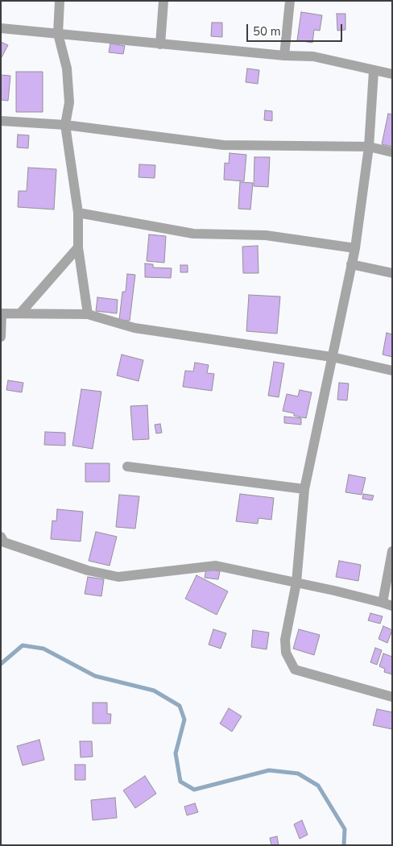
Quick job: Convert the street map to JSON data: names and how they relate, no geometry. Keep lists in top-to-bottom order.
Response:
{
  "scale_bar": "50 m"
}
